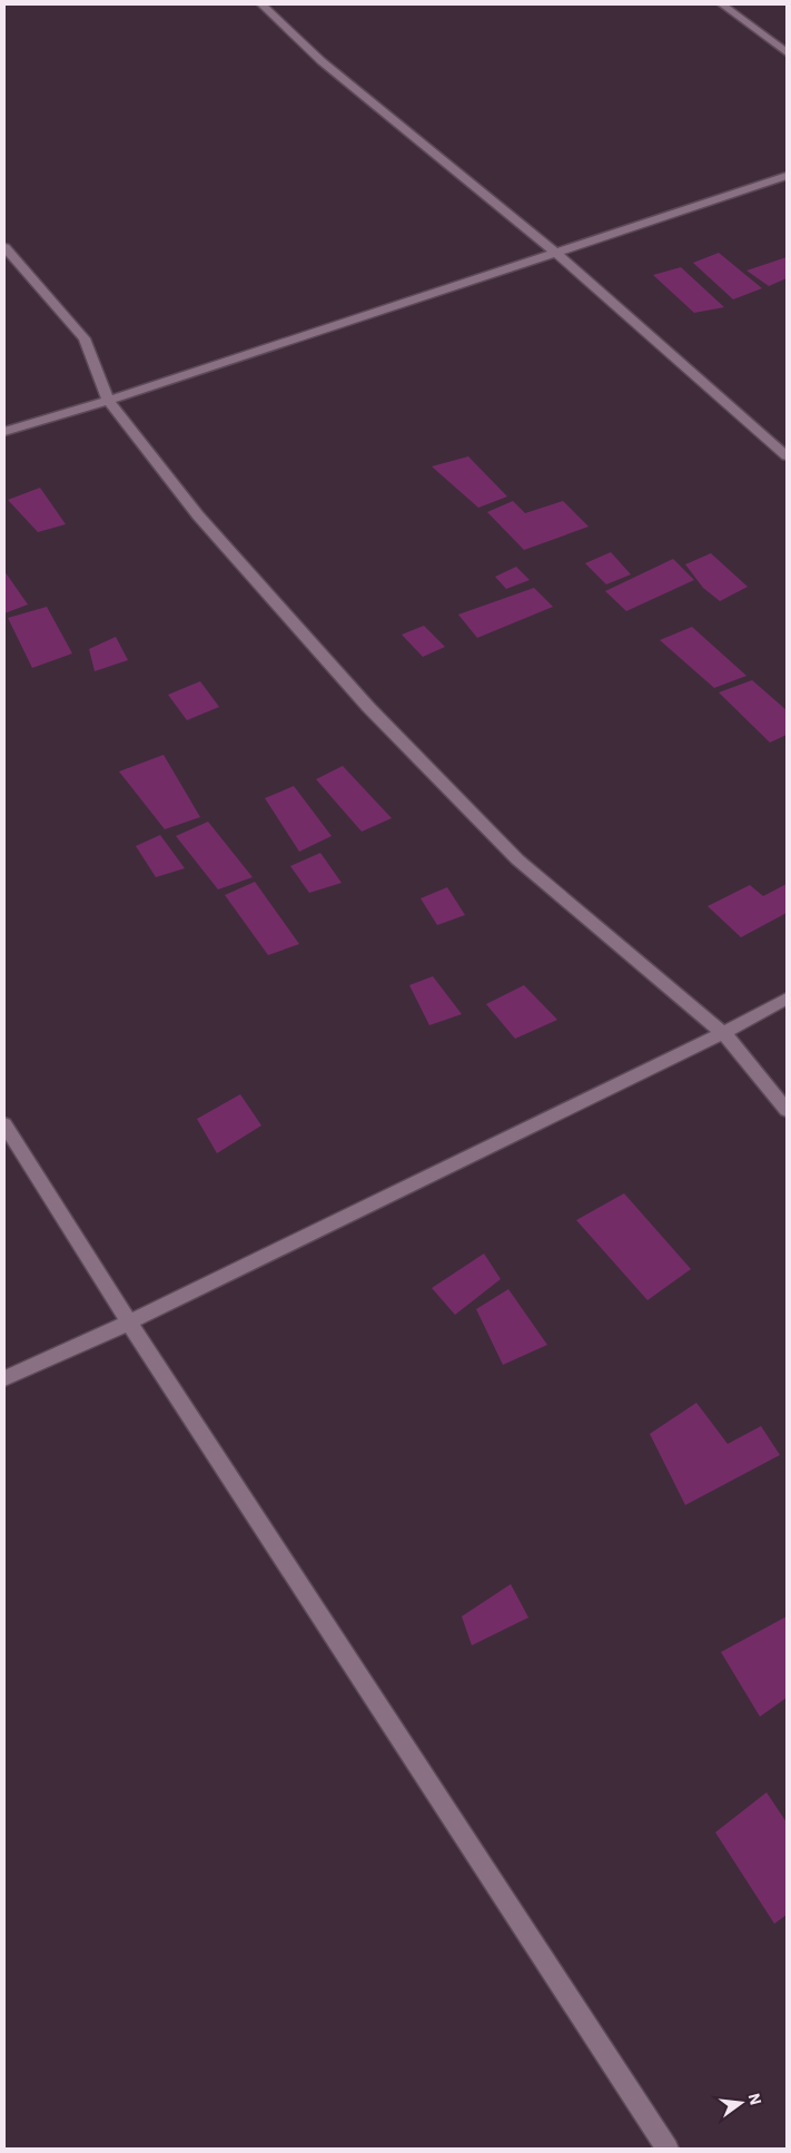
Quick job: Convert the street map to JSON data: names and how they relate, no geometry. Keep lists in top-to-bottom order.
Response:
{
  "north": "right"
}
